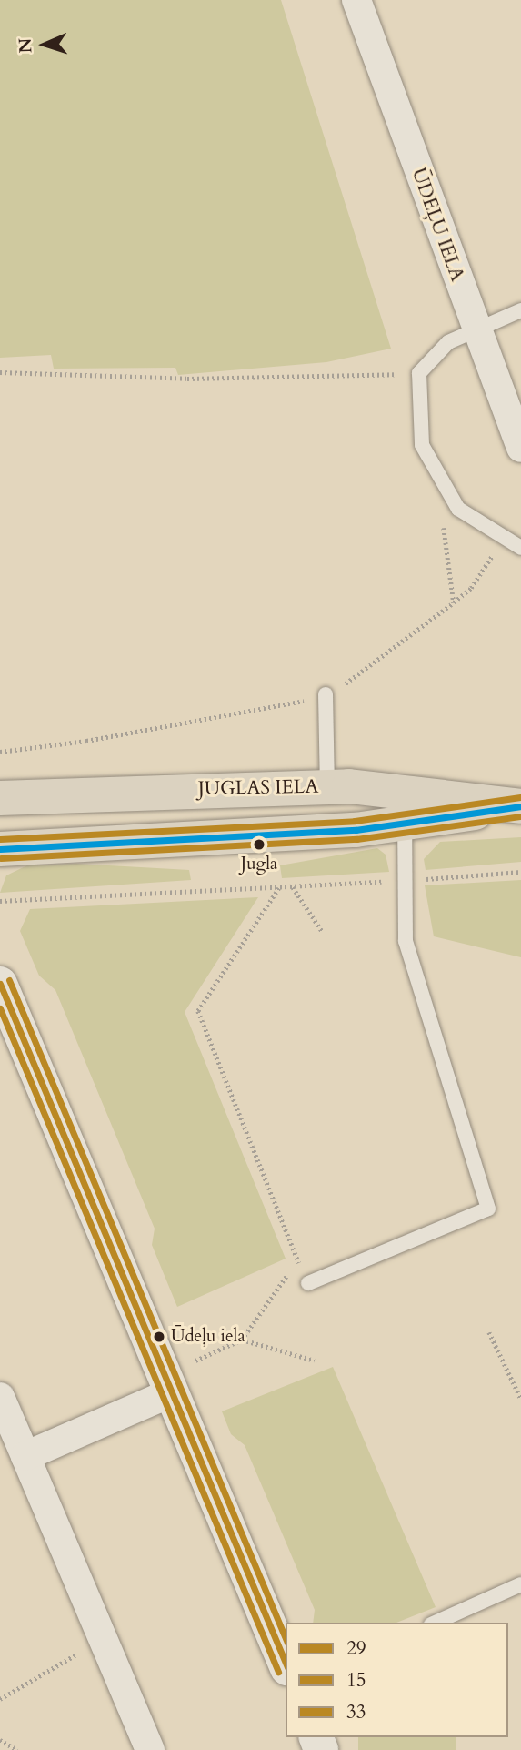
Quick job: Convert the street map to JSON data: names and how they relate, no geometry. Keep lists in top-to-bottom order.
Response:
{
  "streets": {
    "main road": ["JUGLAS IELA"],
    "street": ["ŪDEĻU IELA"]
  },
  "places": ["Jugla", "Ūdeļu iela"],
  "lines": ["transit line 33", "transit line 29", "transit line 15"],
  "legend": ["29", "15", "33"],
  "north": "left"
}
